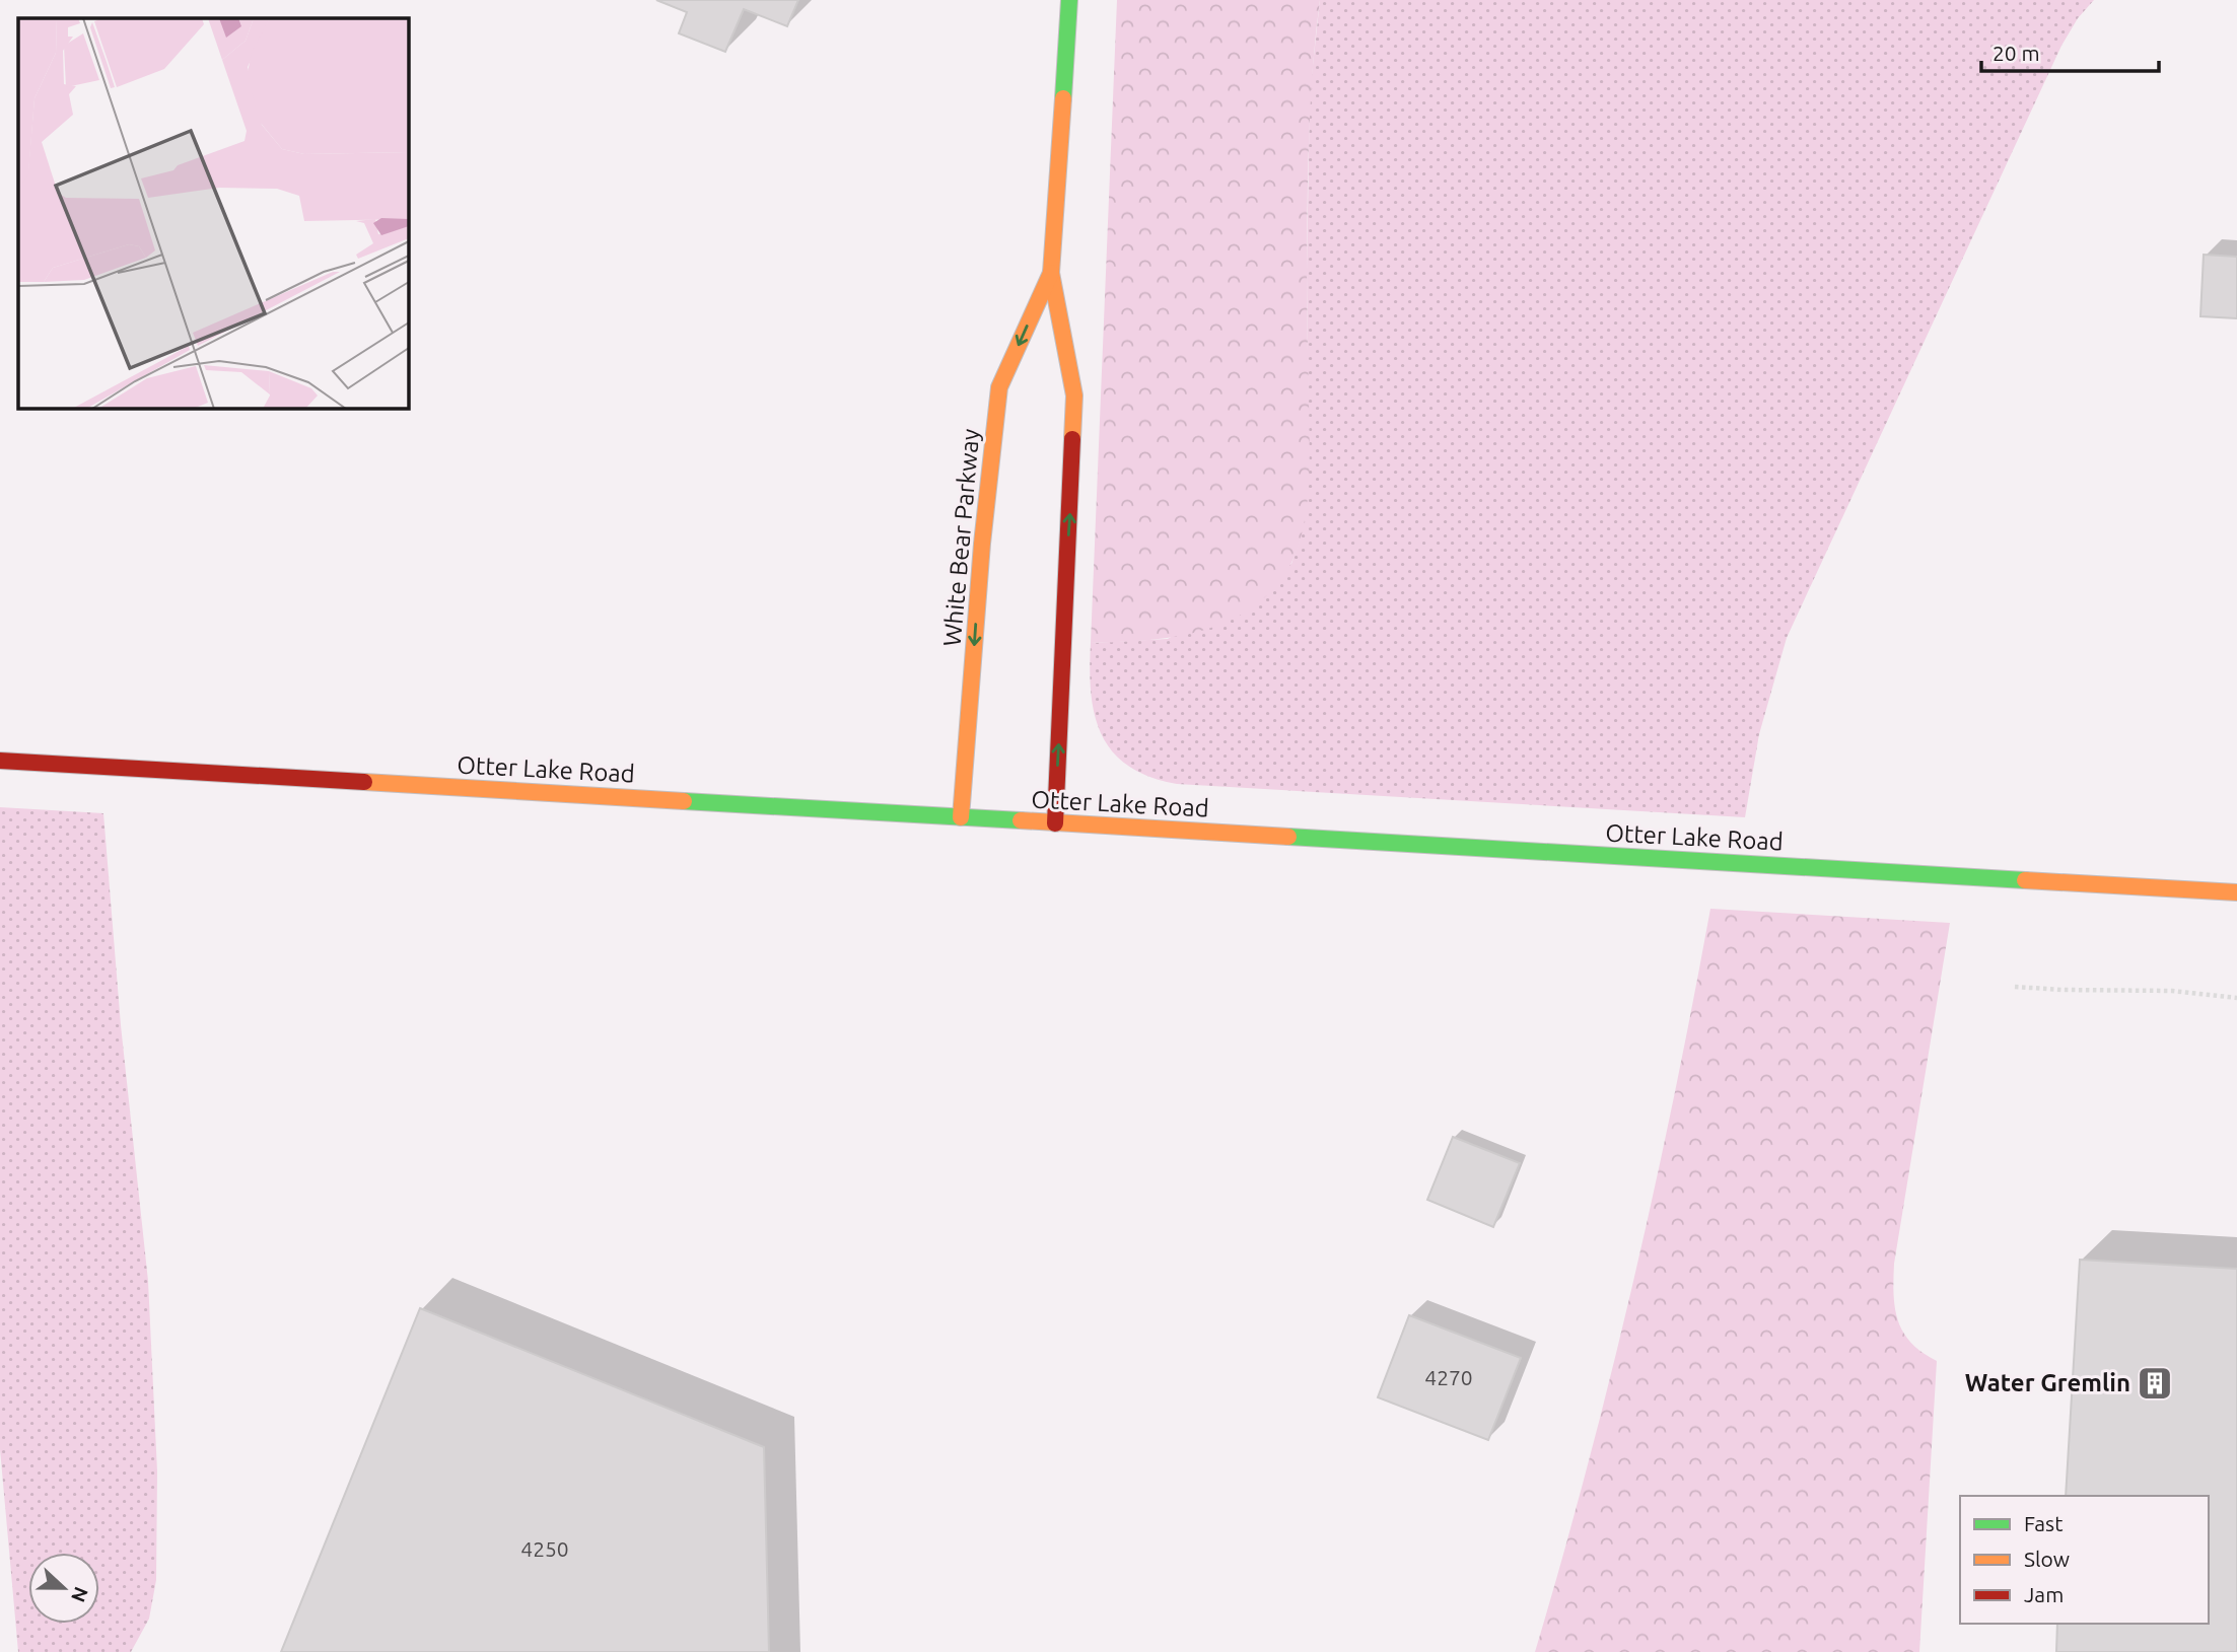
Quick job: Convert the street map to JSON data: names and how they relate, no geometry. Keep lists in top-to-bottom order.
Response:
{
  "streets": {
    "street": ["White Bear Parkway", "Otter Lake Road"]
  },
  "crossings": [
    ["White Bear Parkway", "Otter Lake Road"]
  ],
  "places": {
    "building": ["Water Gremlin"]
  },
  "house_numbers": ["4270", "4250"],
  "legend": ["Fast", "Slow", "Jam"],
  "scale_bar": "20 m",
  "north": "right"
}
